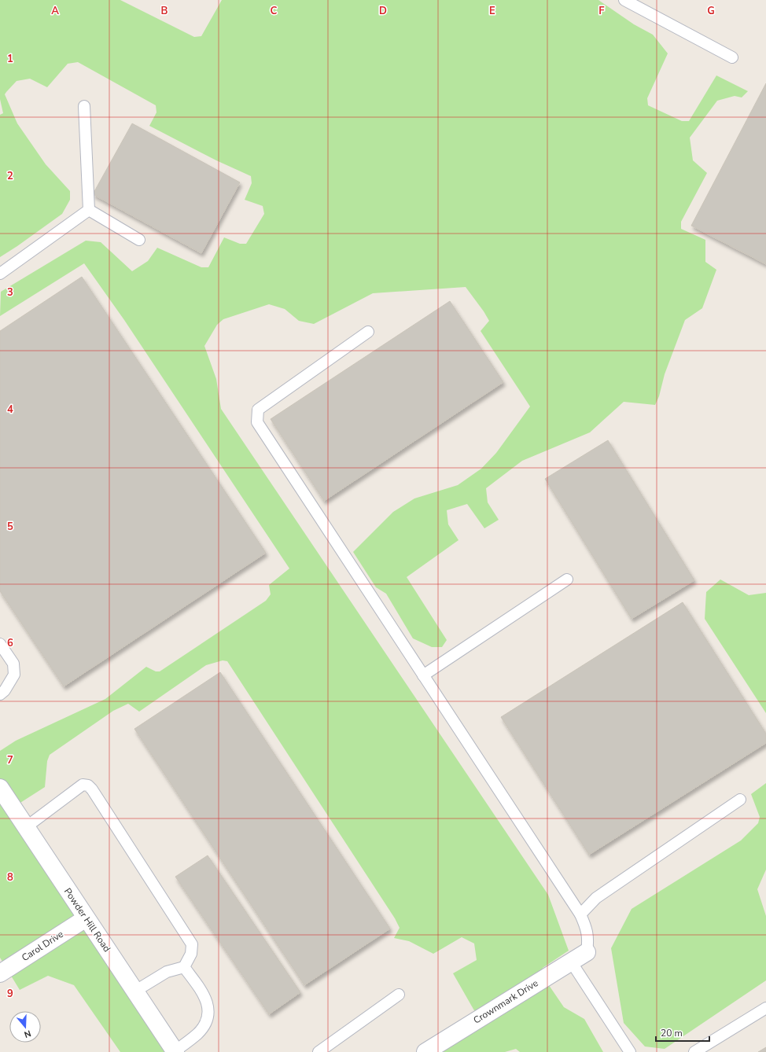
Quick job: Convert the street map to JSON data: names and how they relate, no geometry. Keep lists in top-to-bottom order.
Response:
{
  "streets": {
    "street": ["Powder Hill Road", "Carol Drive", "Crownmark Drive"]
  },
  "crossings": [
    ["Powder Hill Road", "Carol Drive"]
  ],
  "scale_bar": "20 m",
  "north": "bottom",
  "grid": {
    "columns": [
      "A",
      "B",
      "C",
      "D",
      "E",
      "F",
      "G"
    ],
    "rows": [
      "1",
      "2",
      "3",
      "4",
      "5",
      "6",
      "7",
      "8",
      "9"
    ]
  }
}
